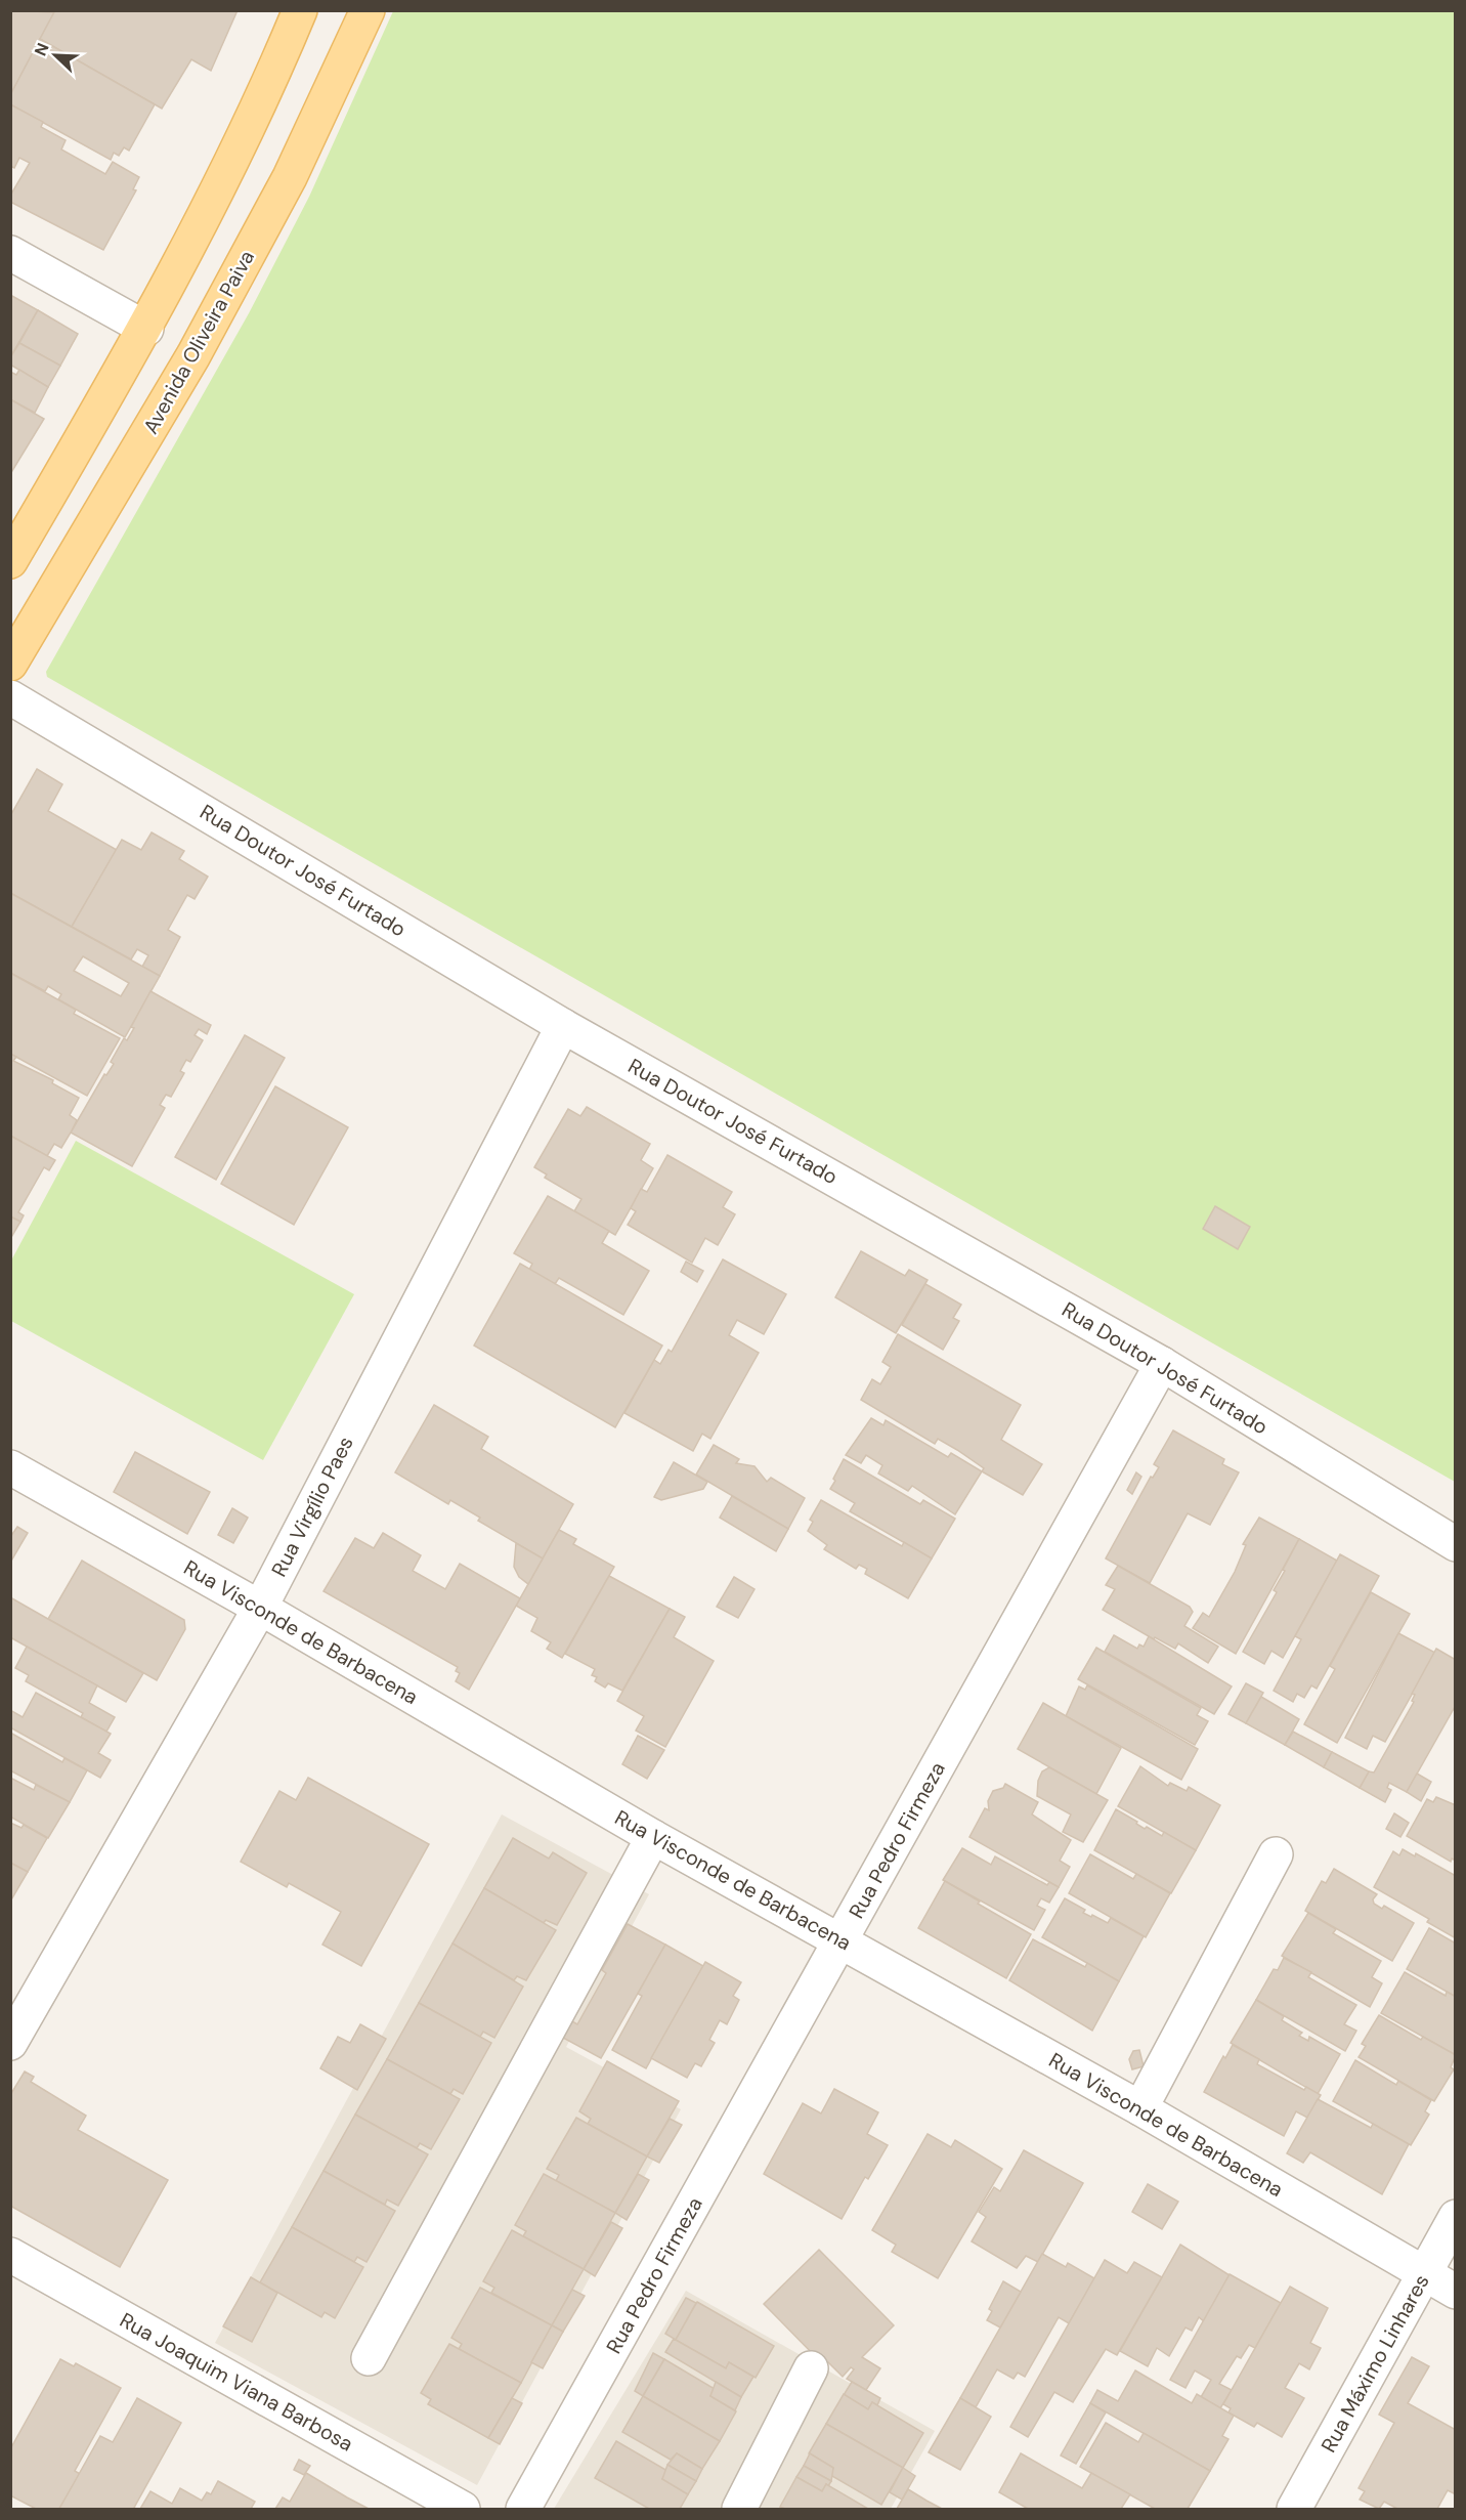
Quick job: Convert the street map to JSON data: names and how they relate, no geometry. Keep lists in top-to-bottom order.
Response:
{
  "streets": {
    "main road": ["Avenida Oliveira Paiva"],
    "street": [
      "Rua Doutor José Furtado",
      "Rua Virgílio Paes",
      "Rua Visconde de Barbacena",
      "Rua Pedro Firmeza",
      "Rua Máximo Linhares",
      "Rua Joaquim Viana Barbosa"
    ]
  },
  "crossings": [
    ["Rua Doutor José Furtado", "Rua Virgílio Paes"],
    ["Rua Doutor José Furtado", "Rua Pedro Firmeza"],
    ["Rua Virgílio Paes", "Rua Visconde de Barbacena"],
    ["Rua Visconde de Barbacena", "Rua Pedro Firmeza"],
    ["Rua Visconde de Barbacena", "Rua Máximo Linhares"]
  ],
  "north": "top left"
}
